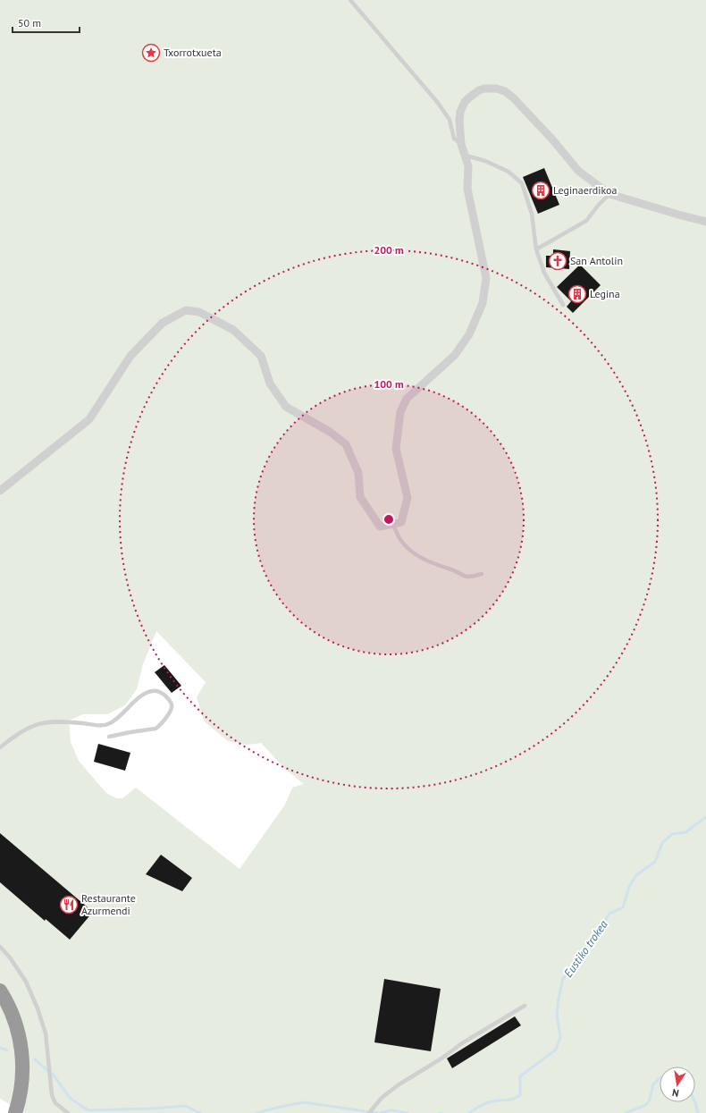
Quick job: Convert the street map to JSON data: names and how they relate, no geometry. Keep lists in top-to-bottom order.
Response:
{
  "water": ["Eustiko trokea"],
  "places": {
    "place": ["Txorrotxueta"],
    "building": ["Leginaerdikoa", "Legina"],
    "church": ["San Antolin"],
    "restaurant": ["Restaurante Azurmendi"]
  },
  "scale_bar": "50 m",
  "north": "bottom",
  "rings": ["200 m", "100 m"]
}
